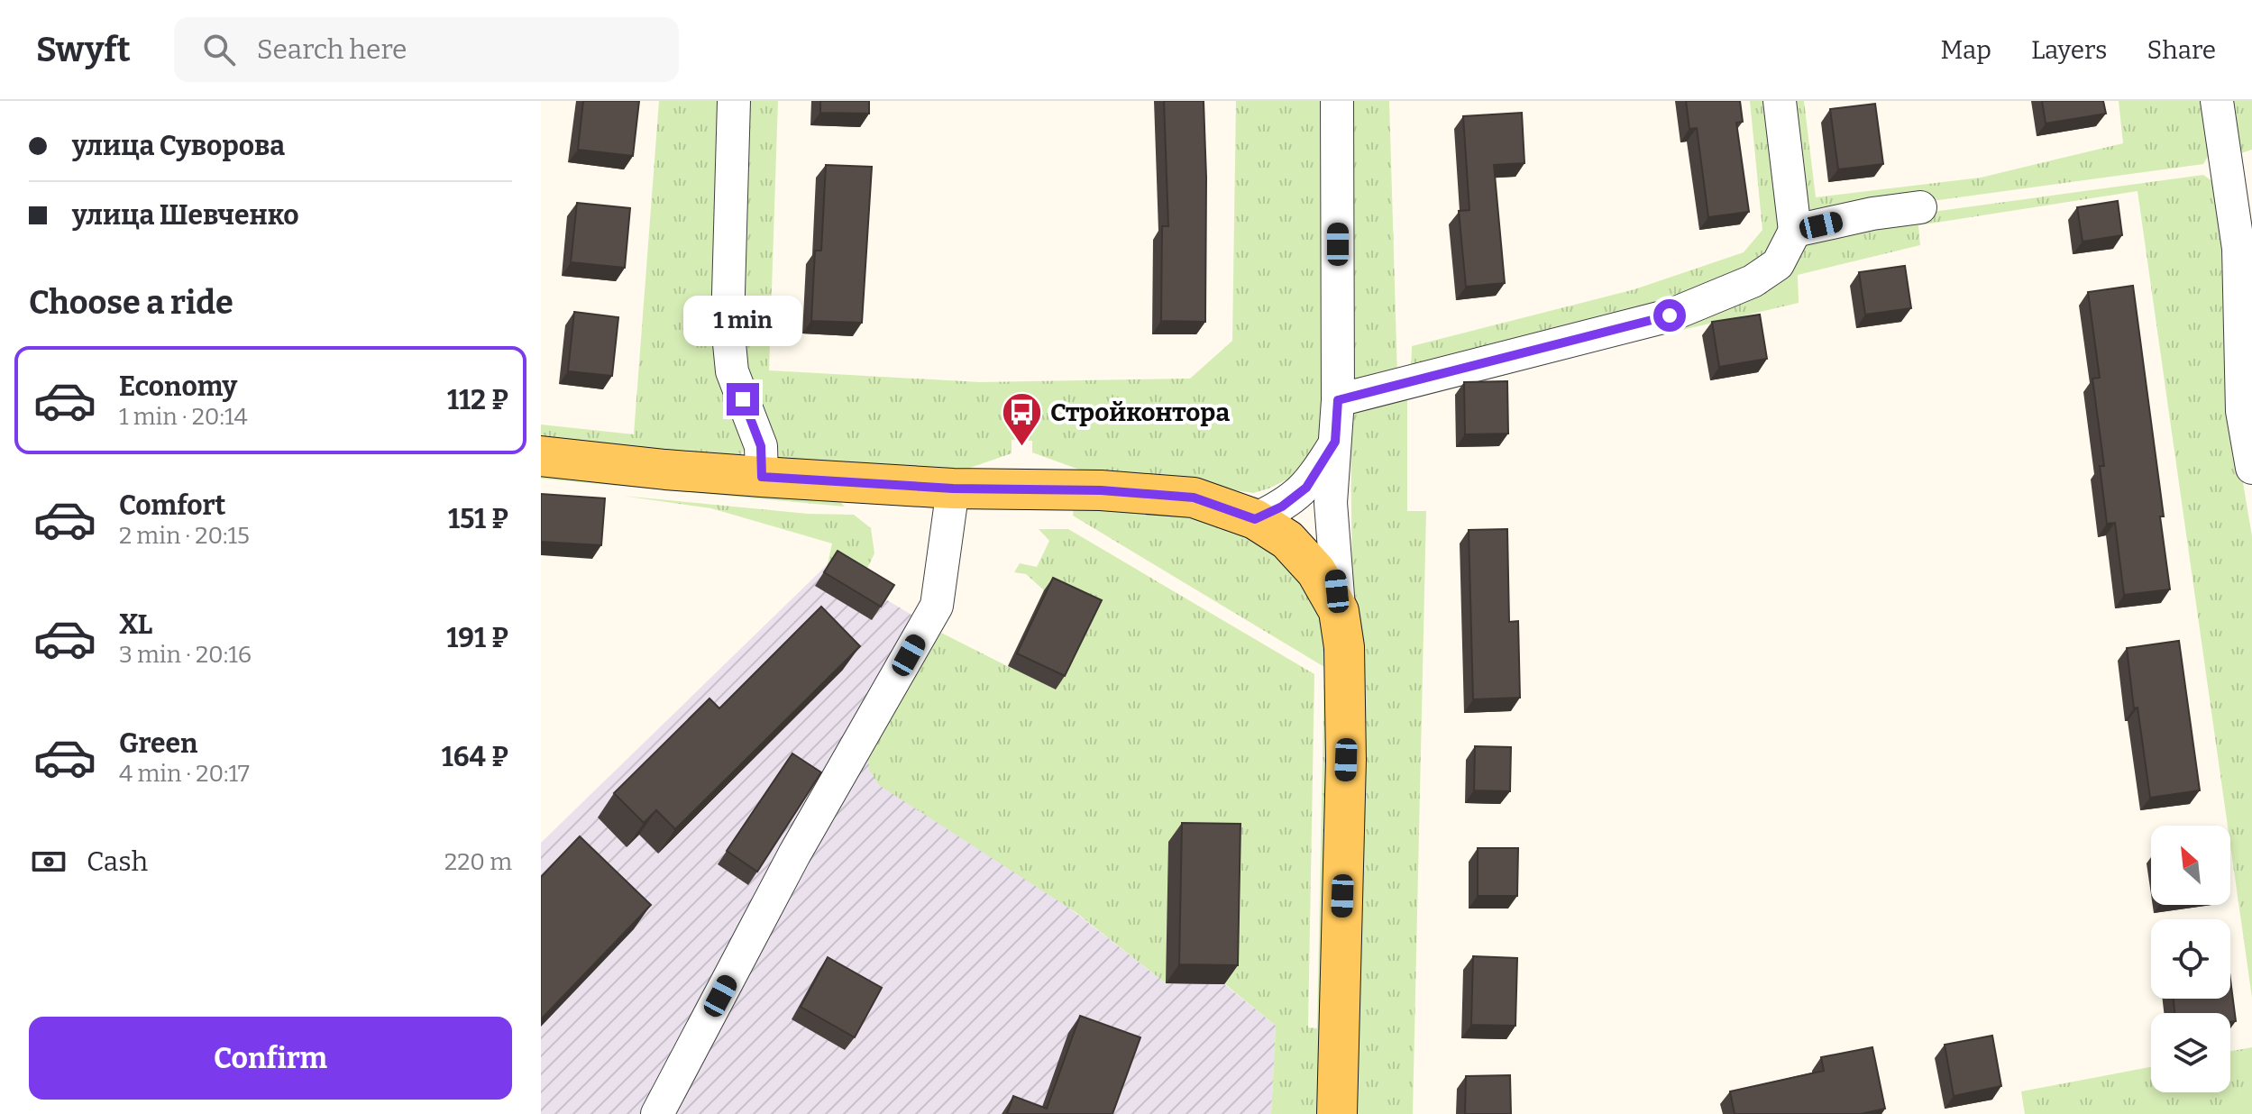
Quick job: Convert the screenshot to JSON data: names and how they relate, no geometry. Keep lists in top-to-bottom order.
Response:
{
  "places": {
    "bus stop": ["Стройконтора"]
  },
  "north": "top left",
  "page": {
    "header": "Swyft",
    "search": "Search here",
    "nav": ["Map", "Layers", "Share"],
    "banner": ["улица Суворова", "улица Шевченко"],
    "heading": "Choose a ride",
    "bubble": "1 min",
    "list": [
      {
        "name": "Economy",
        "note": "1 min · 20:14",
        "value": "112 ₽"
      },
      {
        "name": "Comfort",
        "note": "2 min · 20:15",
        "value": "151 ₽"
      },
      {
        "name": "XL",
        "note": "3 min · 20:16",
        "value": "191 ₽"
      },
      {
        "name": "Green",
        "note": "4 min · 20:17",
        "value": "164 ₽"
      }
    ],
    "pay": ["Cash", "220 m"],
    "buttons": "Confirm"
  }
}
